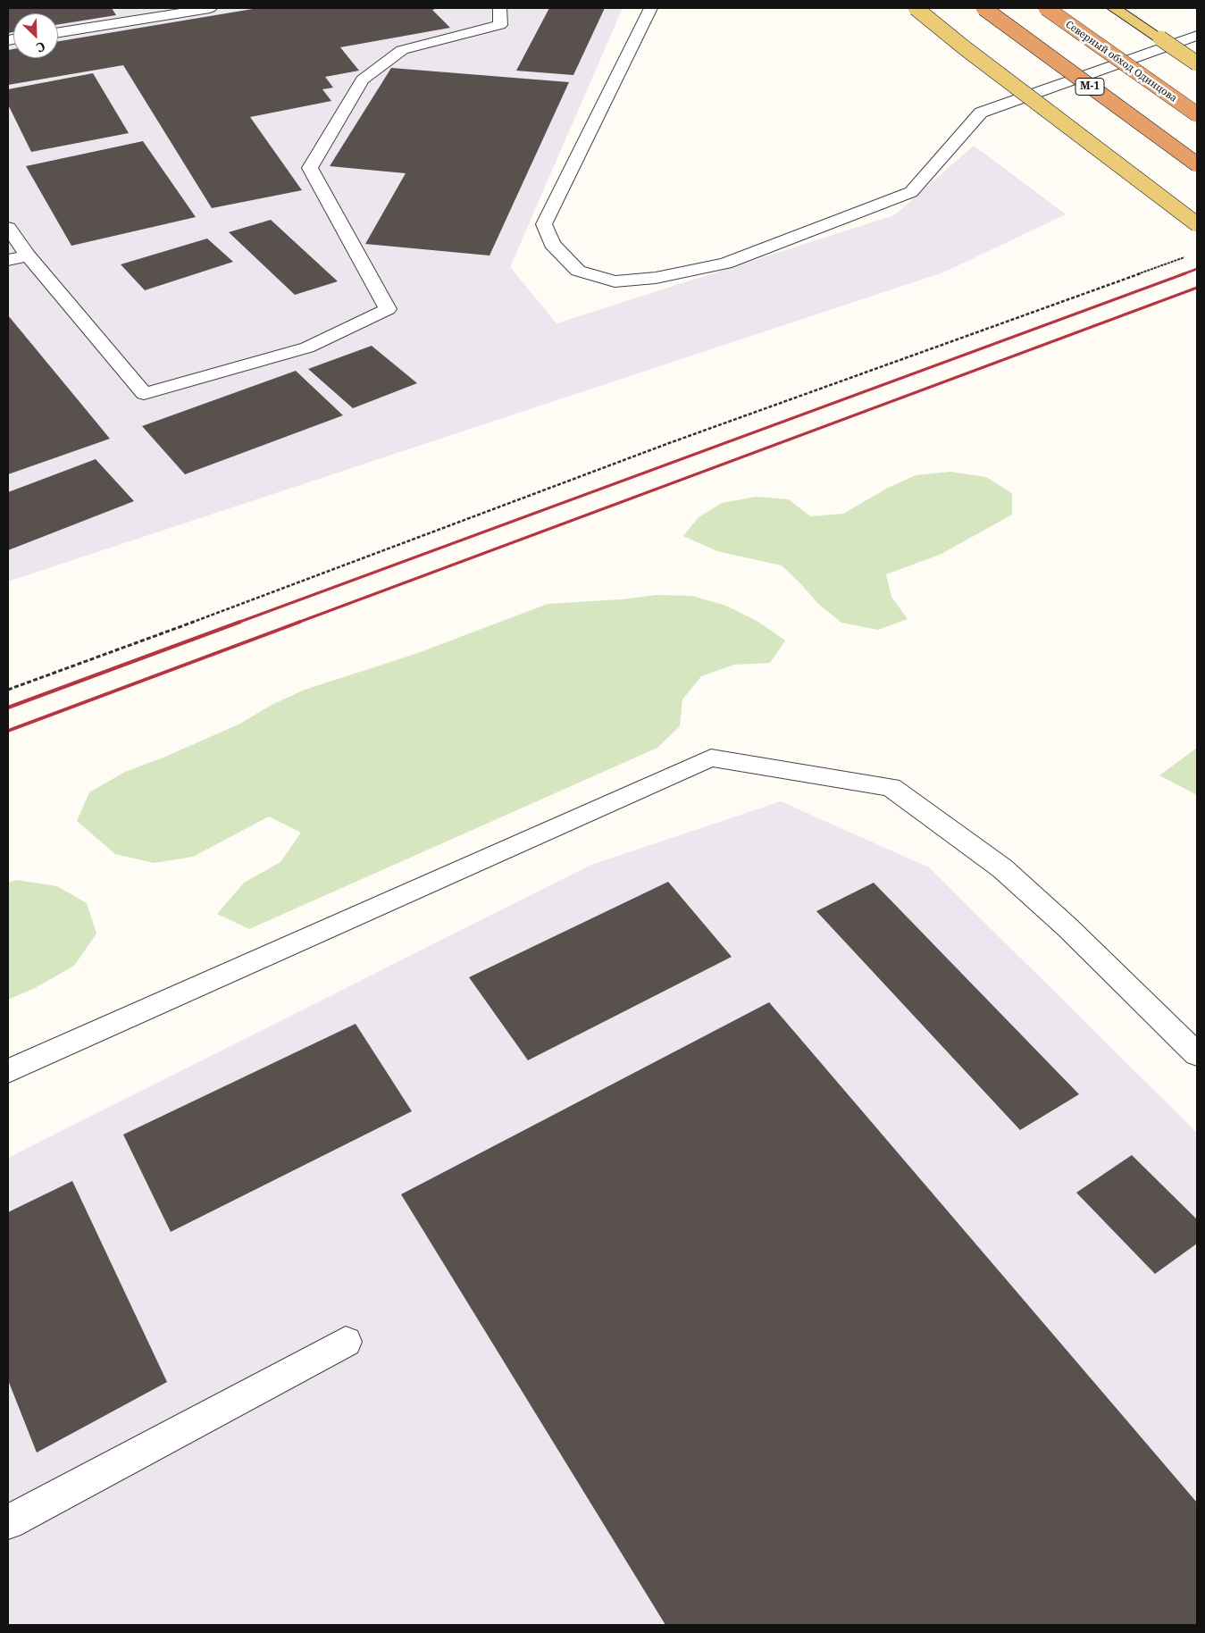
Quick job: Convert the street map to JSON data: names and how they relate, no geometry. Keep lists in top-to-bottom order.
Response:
{
  "streets": {
    "highway": ["Северный обход Одинцова", "М-1"]
  },
  "north": "bottom right"
}
